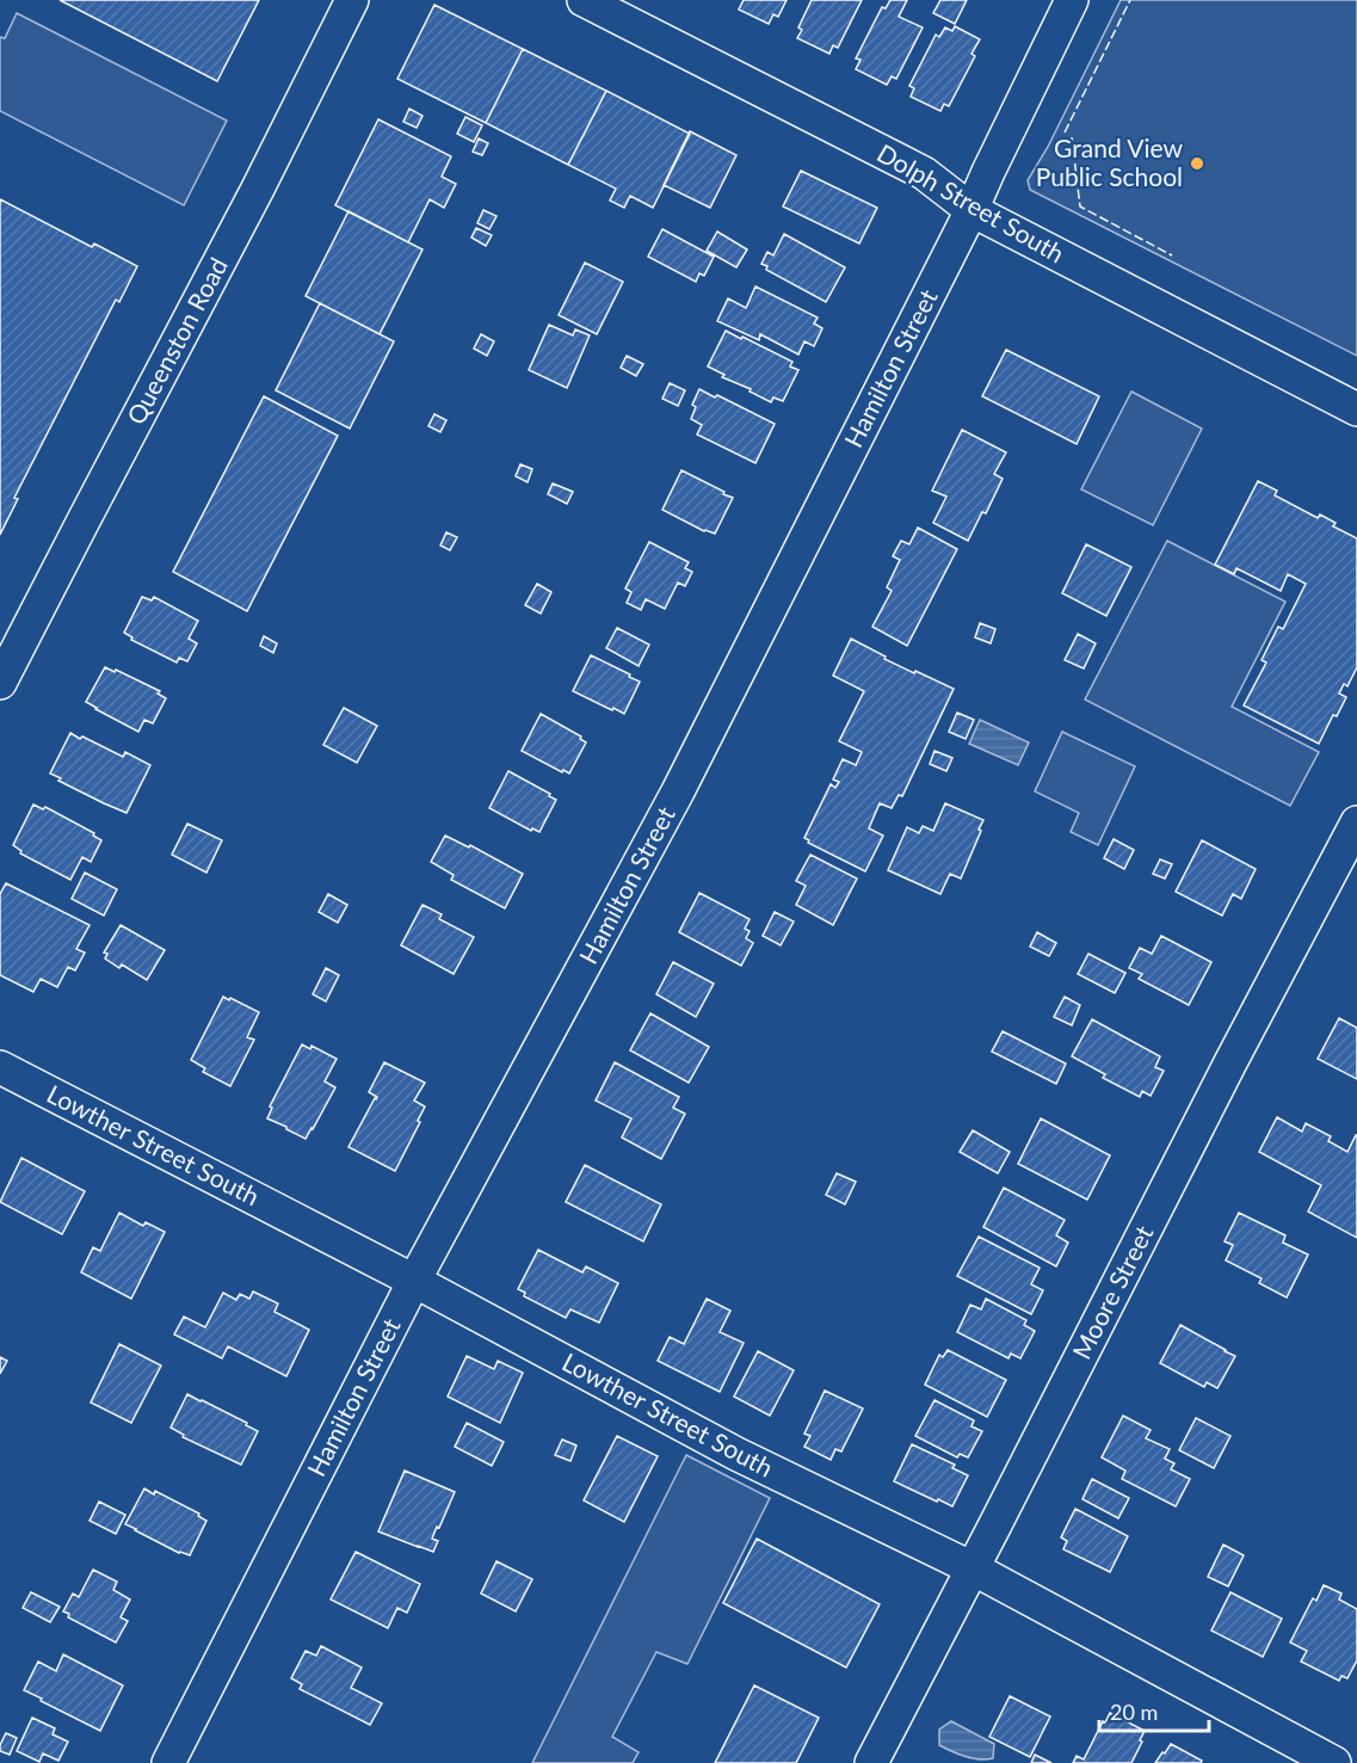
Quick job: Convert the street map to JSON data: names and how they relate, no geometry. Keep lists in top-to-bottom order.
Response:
{
  "streets": {
    "street": [
      "Dolph Street South",
      "Queenston Road",
      "Hamilton Street",
      "Lowther Street South",
      "Moore Street"
    ]
  },
  "crossings": [
    ["Dolph Street South", "Hamilton Street"],
    ["Hamilton Street", "Lowther Street South"],
    ["Lowther Street South", "Moore Street"]
  ],
  "places": ["Grand View Public School"],
  "scale_bar": "20 m"
}
